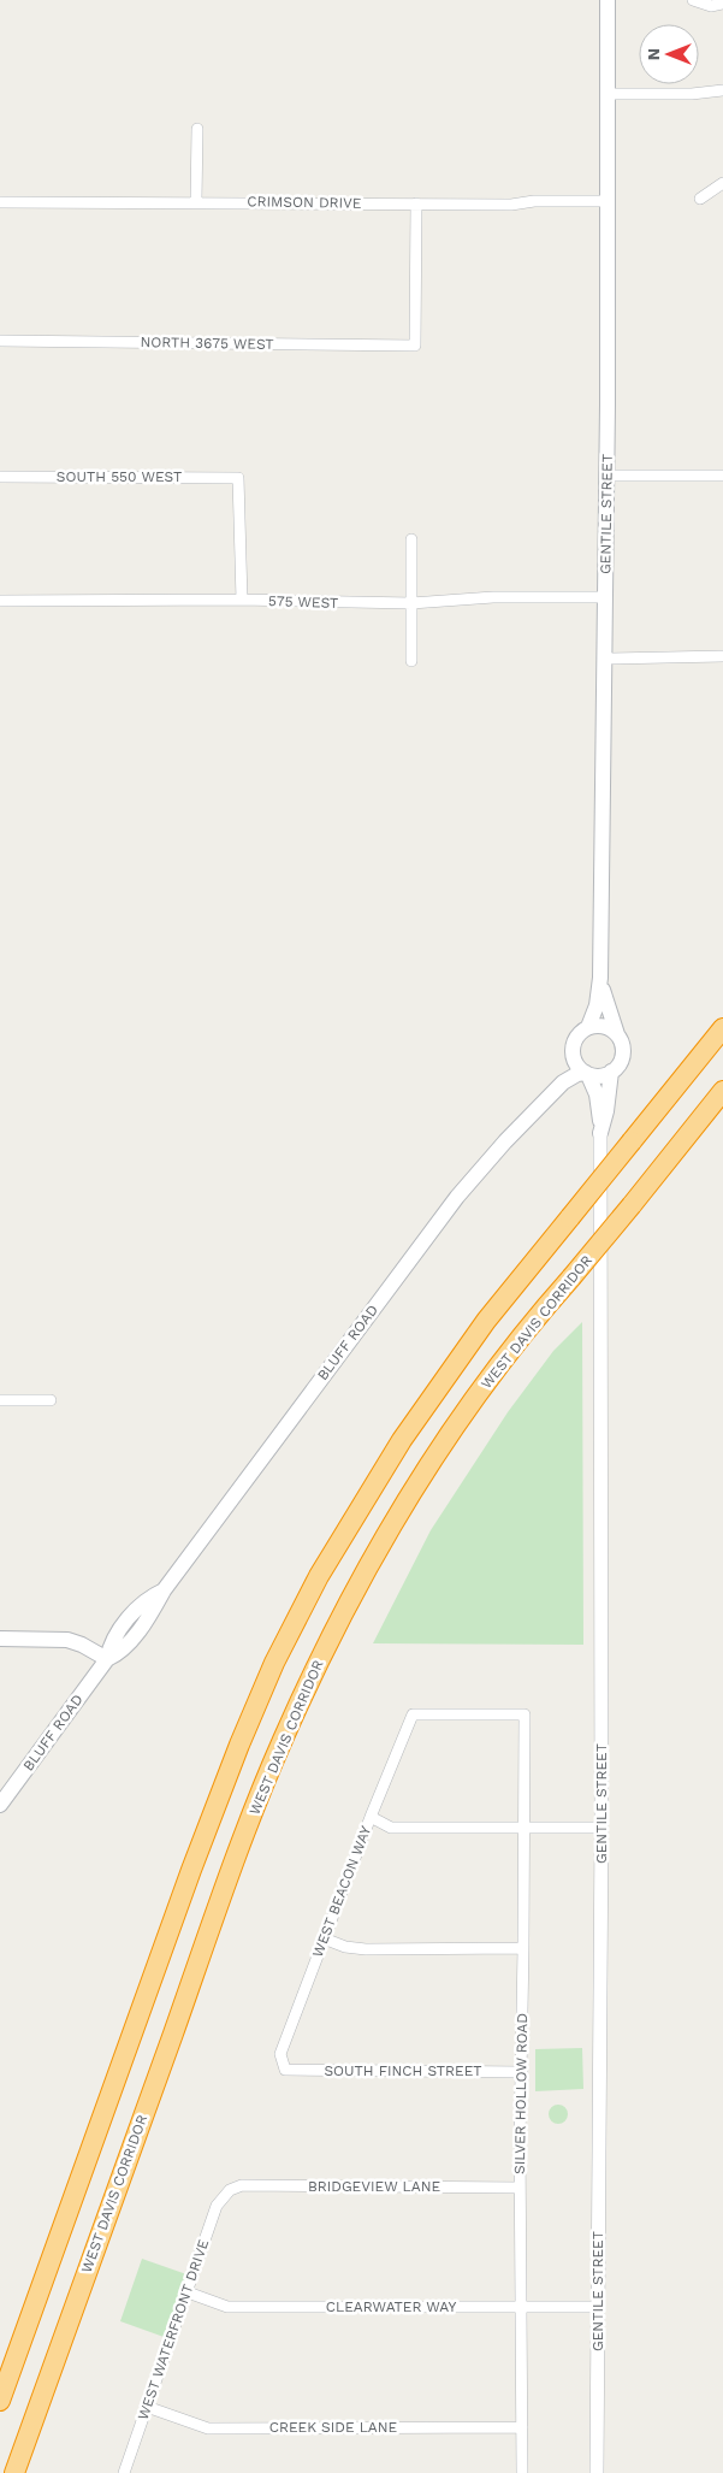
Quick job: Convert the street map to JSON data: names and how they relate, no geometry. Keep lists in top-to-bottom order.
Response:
{
  "streets": {
    "highway": ["WEST DAVIS CORRIDOR"],
    "main road": ["GENTILE STREET", "BLUFF ROAD"],
    "street": [
      "CRIMSON DRIVE",
      "NORTH 3675 WEST",
      "SOUTH 550 WEST",
      "575 WEST",
      "WEST BEACON WAY",
      "SOUTH FINCH STREET",
      "SILVER HOLLOW ROAD",
      "BRIDGEVIEW LANE",
      "CLEARWATER WAY",
      "WEST WATERFRONT DRIVE",
      "CREEK SIDE LANE"
    ]
  },
  "crossings": [
    ["CRIMSON DRIVE", "NORTH 3675 WEST"],
    ["CRIMSON DRIVE", "GENTILE STREET"],
    ["SOUTH 550 WEST", "575 WEST"],
    ["GENTILE STREET", "575 WEST"],
    ["GENTILE STREET", "BLUFF ROAD"],
    ["GENTILE STREET", "CLEARWATER WAY"],
    ["WEST BEACON WAY", "SOUTH FINCH STREET"],
    ["WEST BEACON WAY", "SILVER HOLLOW ROAD"],
    ["SOUTH FINCH STREET", "SILVER HOLLOW ROAD"],
    ["SILVER HOLLOW ROAD", "BRIDGEVIEW LANE"],
    ["SILVER HOLLOW ROAD", "CLEARWATER WAY"],
    ["SILVER HOLLOW ROAD", "CREEK SIDE LANE"],
    ["BRIDGEVIEW LANE", "WEST WATERFRONT DRIVE"],
    ["CLEARWATER WAY", "WEST WATERFRONT DRIVE"],
    ["WEST WATERFRONT DRIVE", "CREEK SIDE LANE"]
  ],
  "north": "left"
}
